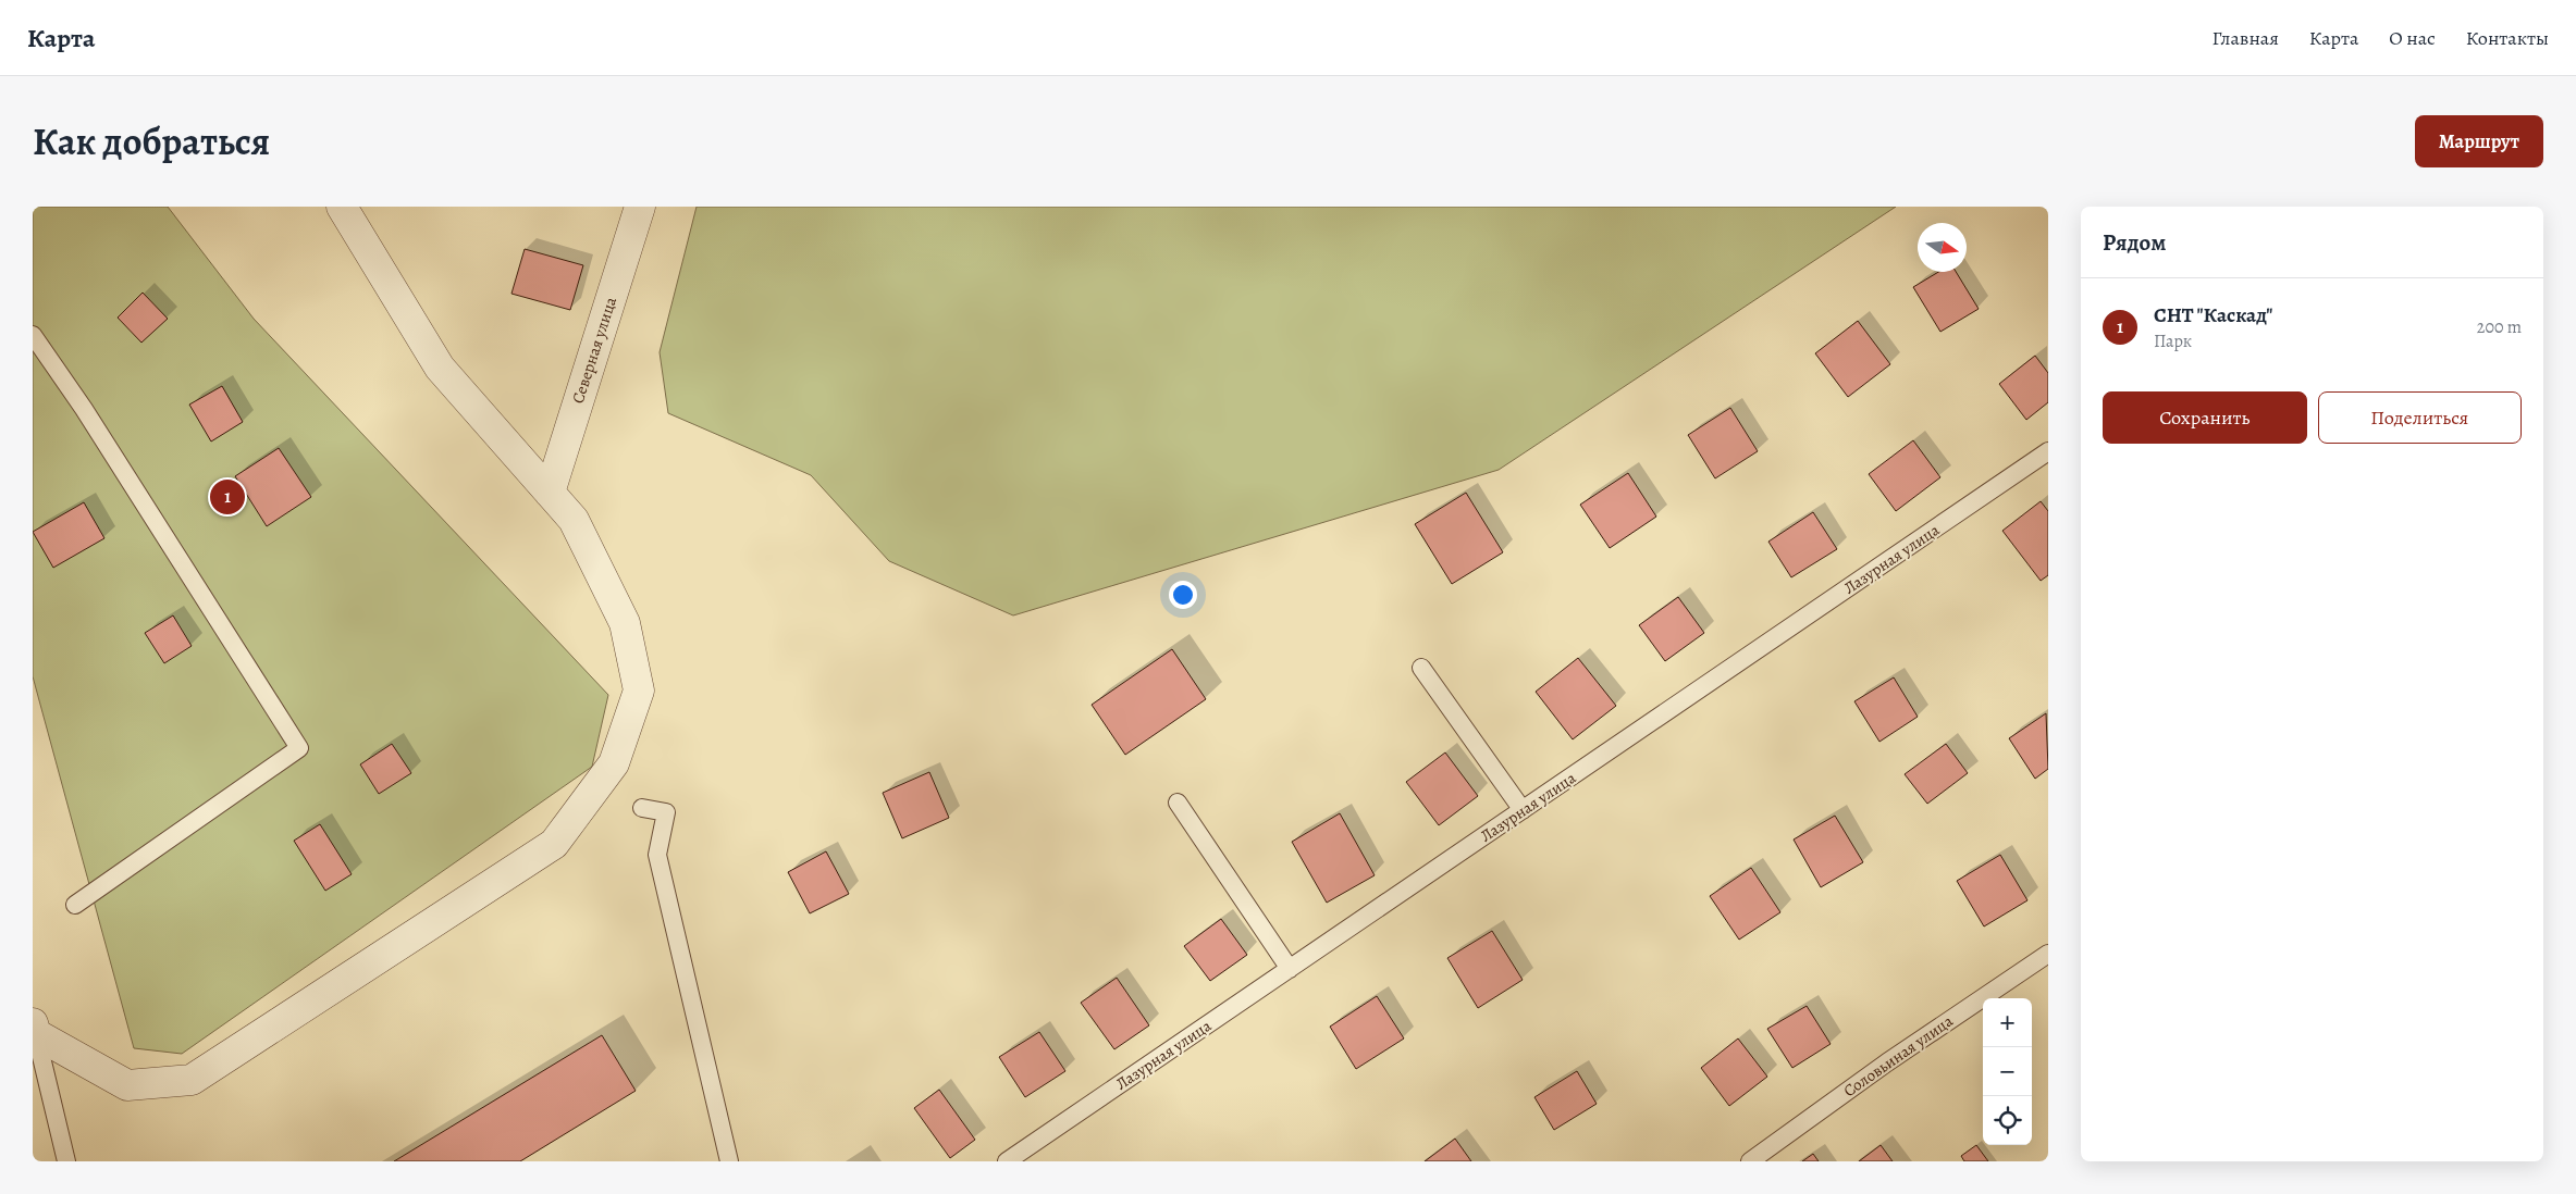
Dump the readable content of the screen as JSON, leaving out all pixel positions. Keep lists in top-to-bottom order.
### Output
{
  "streets": {
    "street": ["Северная улица"],
    "lane": ["Лазурная улица", "Соловьиная улица"]
  },
  "north": "right",
  "page": {
    "header": "Карта",
    "nav": [
      "Главная",
      "Карта",
      "О нас",
      "Контакты"
    ],
    "title": "Как добраться",
    "buttons": [
      "Маршрут",
      ["Сохранить", "Поделиться"]
    ],
    "heading": "Рядом",
    "list": [
      {
        "mark": "1",
        "name": "СНТ \"Каскад\"",
        "note": "Парк",
        "value": "200 m"
      }
    ],
    "pins": "1",
    "map_buttons": ["+", "−"]
  }
}
